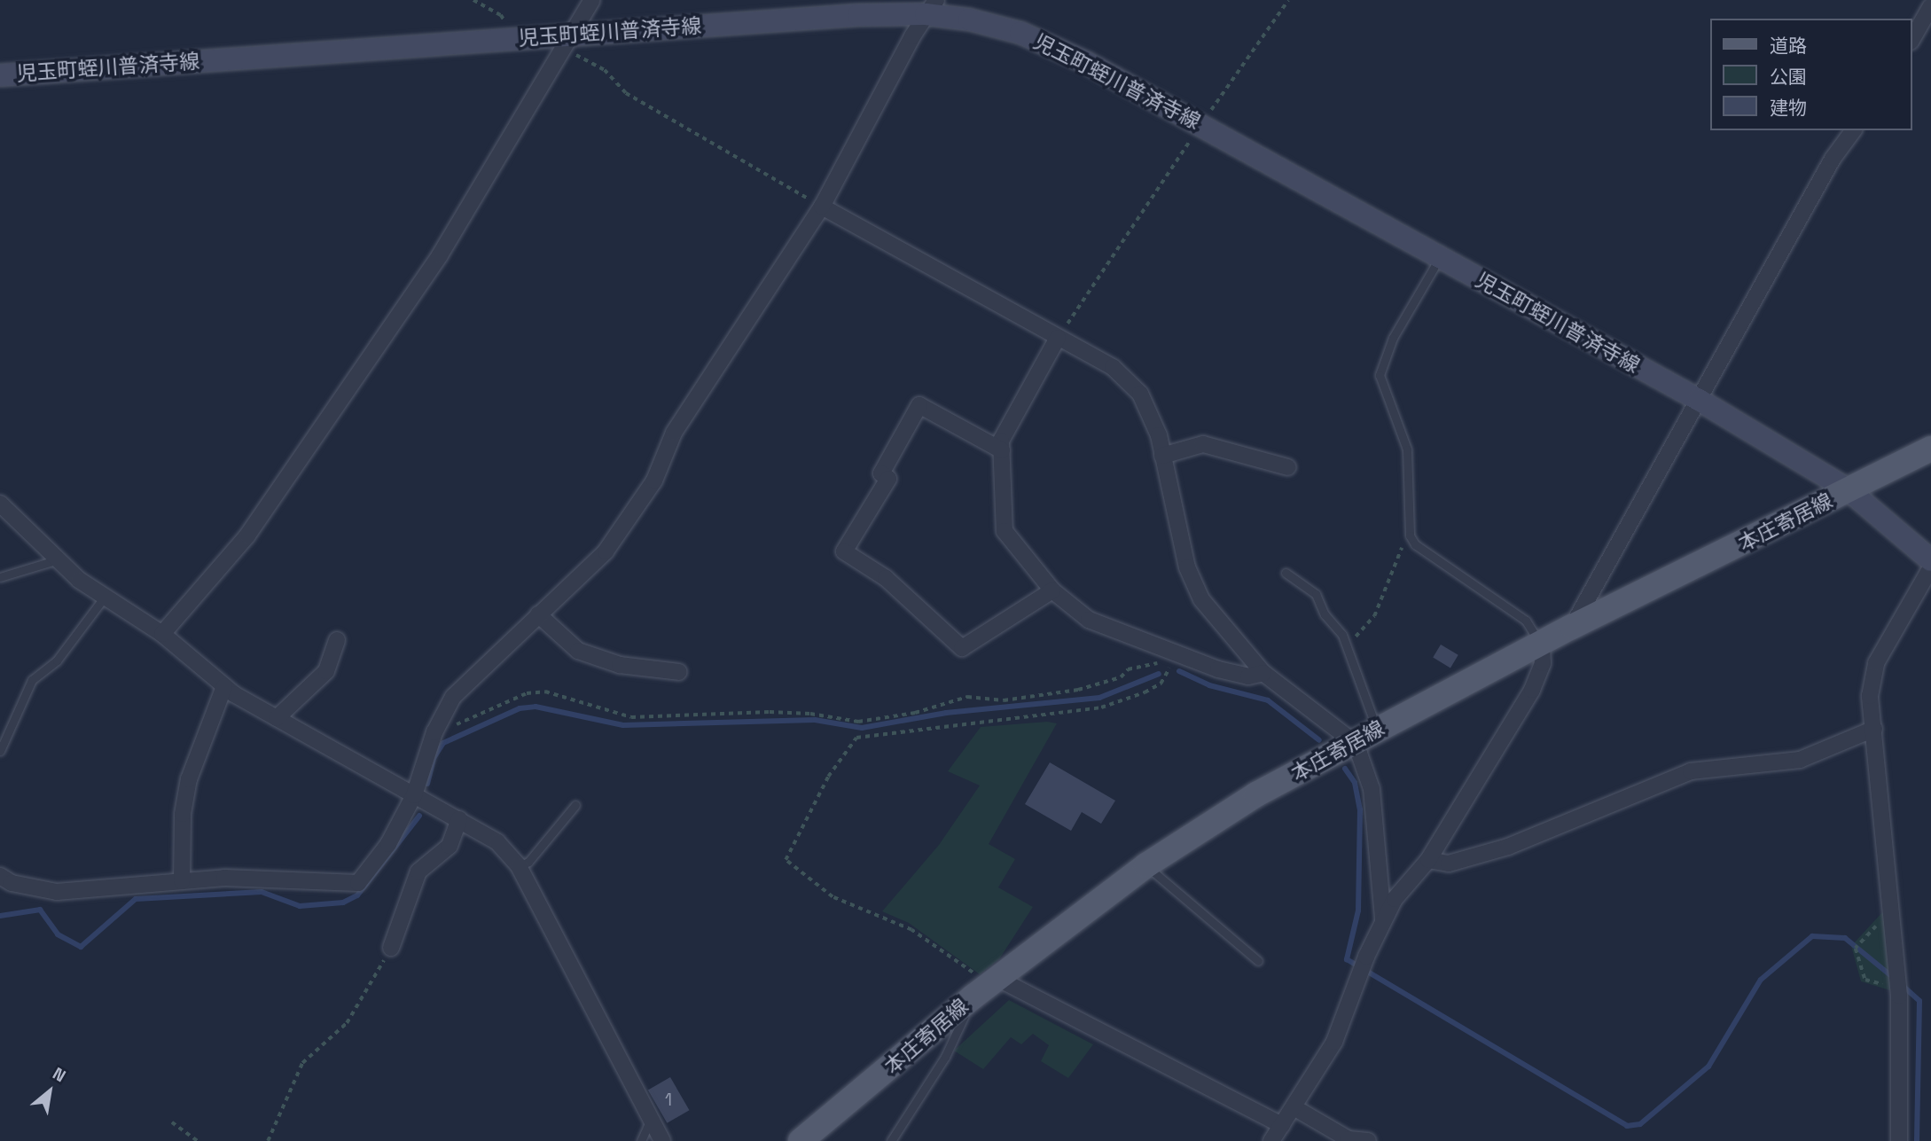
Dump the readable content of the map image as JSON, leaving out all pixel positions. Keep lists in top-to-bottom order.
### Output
{
  "streets": {
    "main road": ["児玉町蛭川普済寺線", "本庄寄居線"]
  },
  "crossings": [
    ["児玉町蛭川普済寺線", "本庄寄居線"]
  ],
  "house_numbers": ["1"],
  "legend": ["道路", "公園", "建物"],
  "north": "top right"
}
